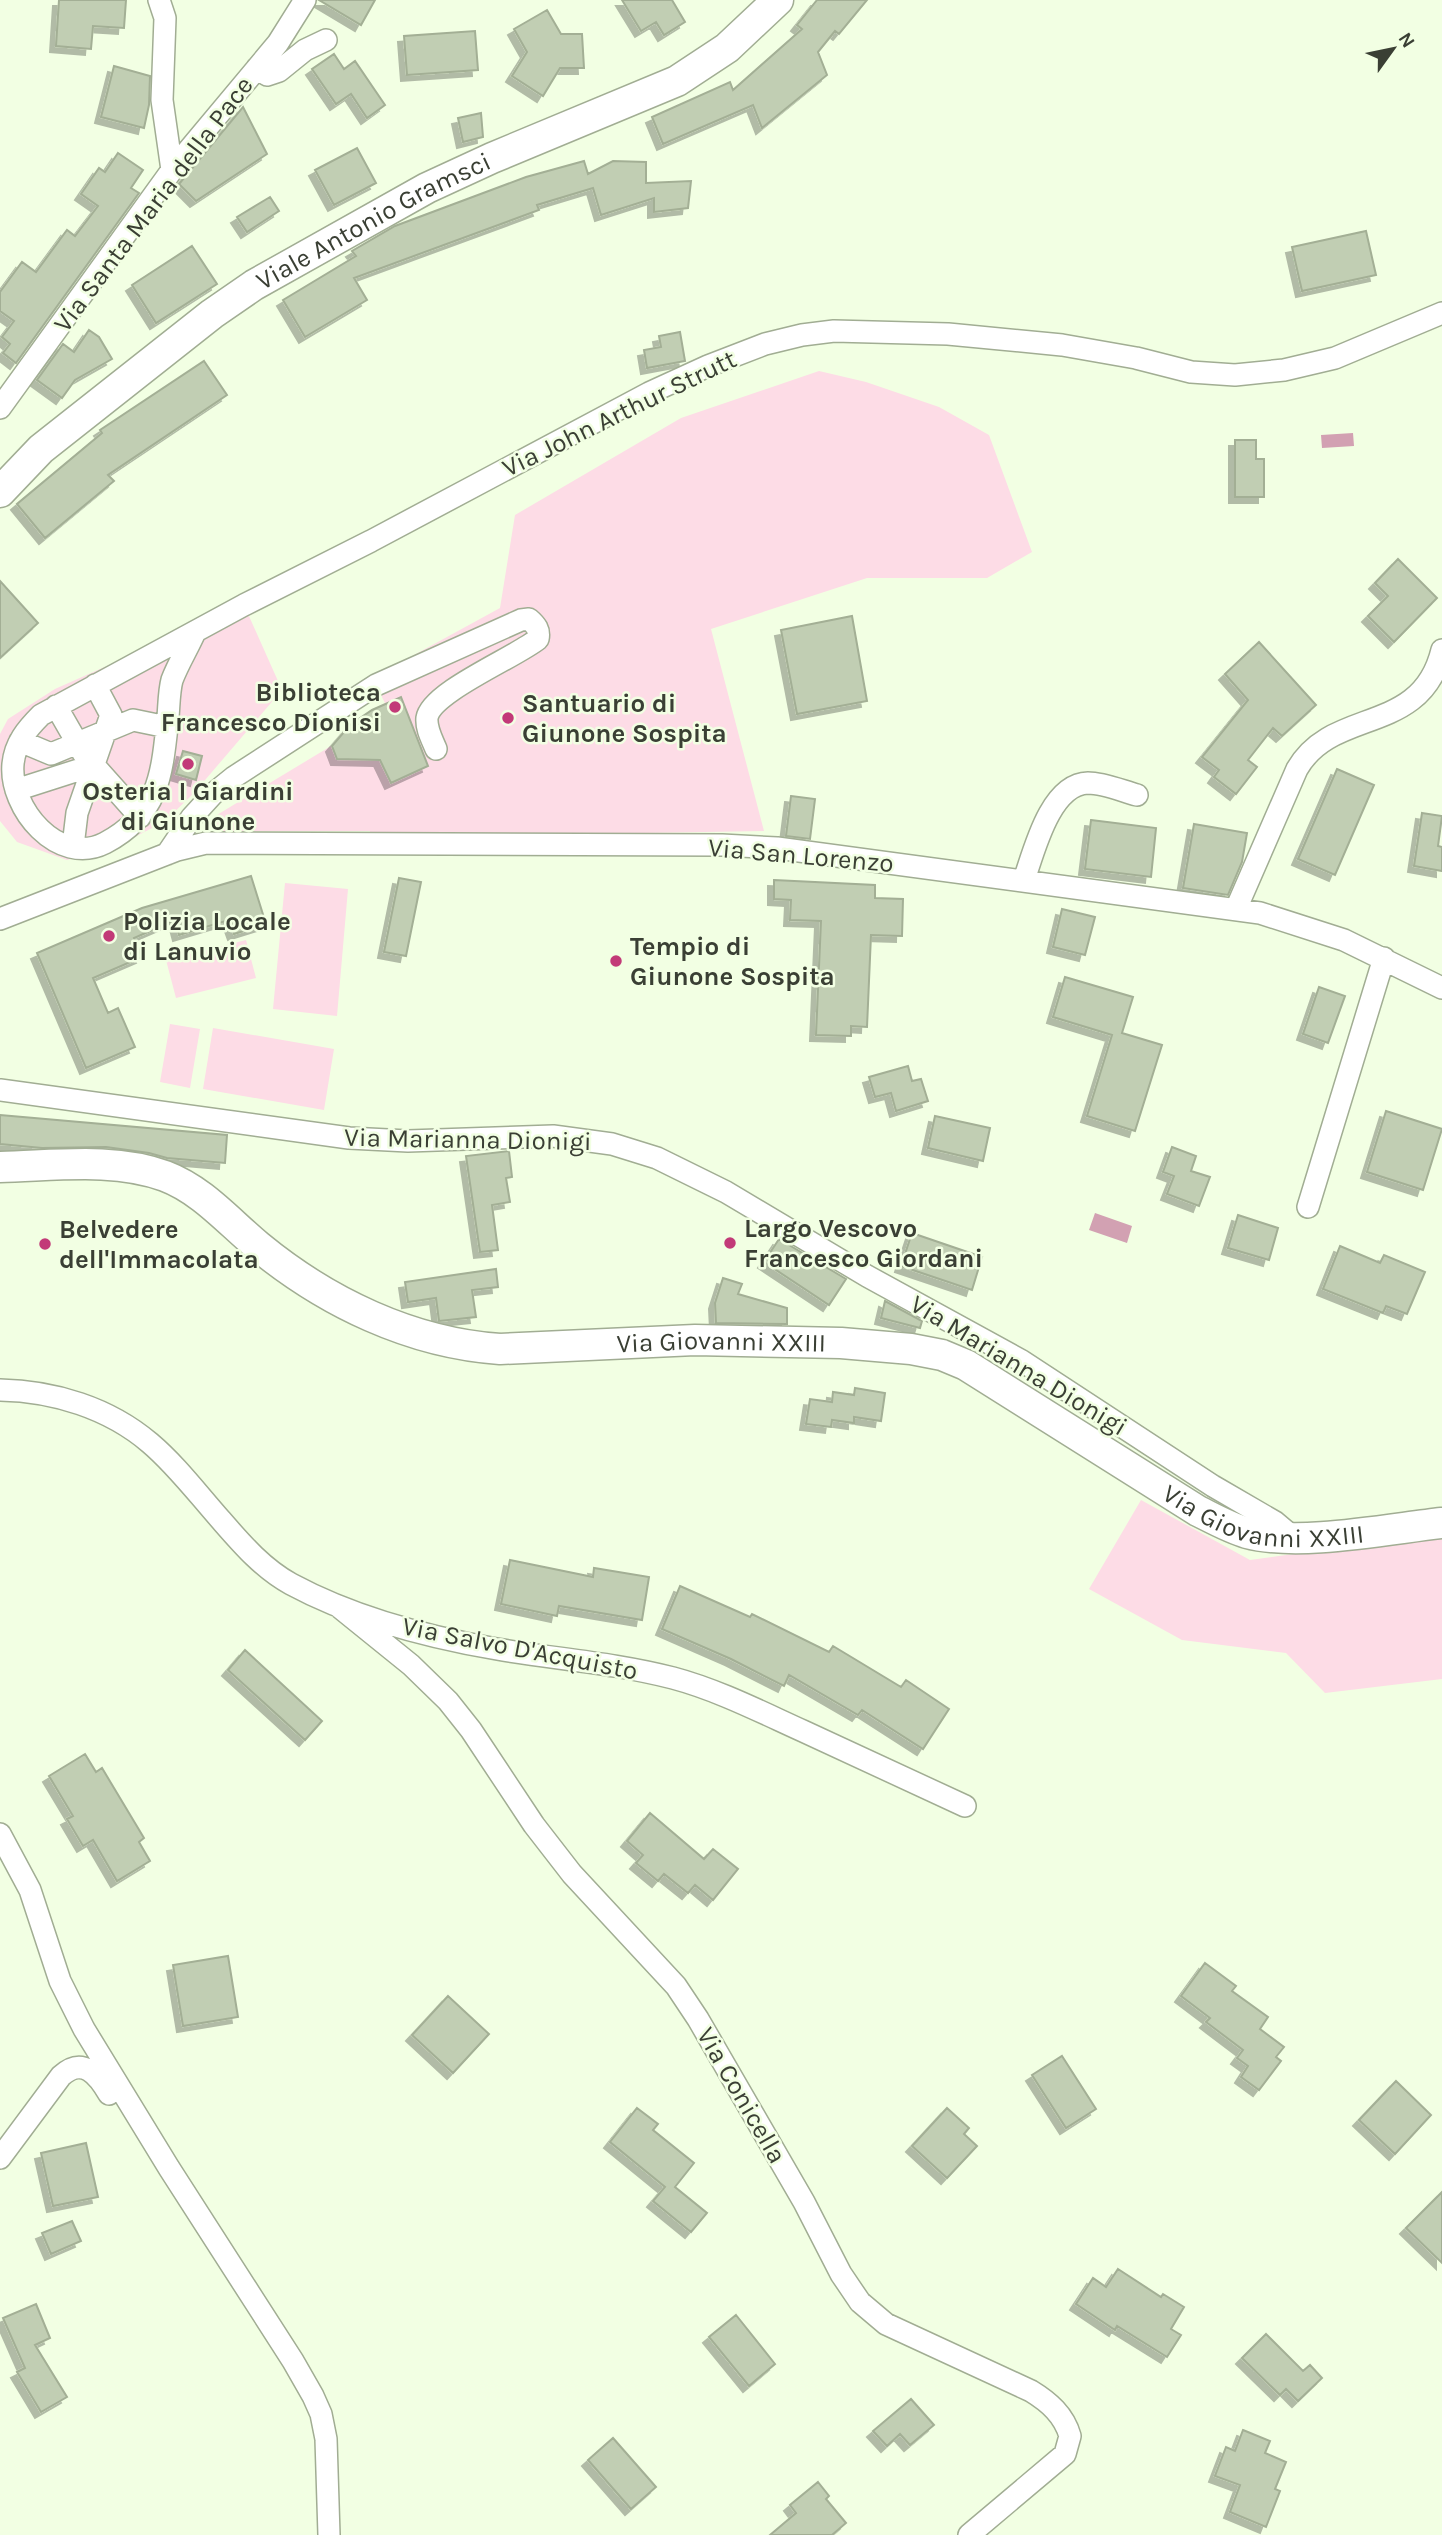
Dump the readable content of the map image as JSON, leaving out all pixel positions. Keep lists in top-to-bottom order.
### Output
{
  "streets": {
    "street": [
      "Via Santa Maria della Pace",
      "Viale Antonio Gramsci",
      "Via John Arthur Strutt",
      "Via San Lorenzo",
      "Via Marianna Dionigi",
      "Via Giovanni XXIII",
      "Via Salvo D'Acquisto",
      "Via Conicella"
    ]
  },
  "crossings": [
    ["Via Marianna Dionigi", "Via Giovanni XXIII"],
    ["Via Salvo D'Acquisto", "Via Conicella"]
  ],
  "places": [
    "Biblioteca Francesco Dionisi",
    "Santuario di Giunone Sospita",
    "Osteria I Giardini di Giunone",
    "Polizia Locale di Lanuvio",
    "Tempio di Giunone Sospita",
    "Largo Vescovo Francesco Giordani",
    "Belvedere dell'Immacolata"
  ],
  "north": "top right"
}
